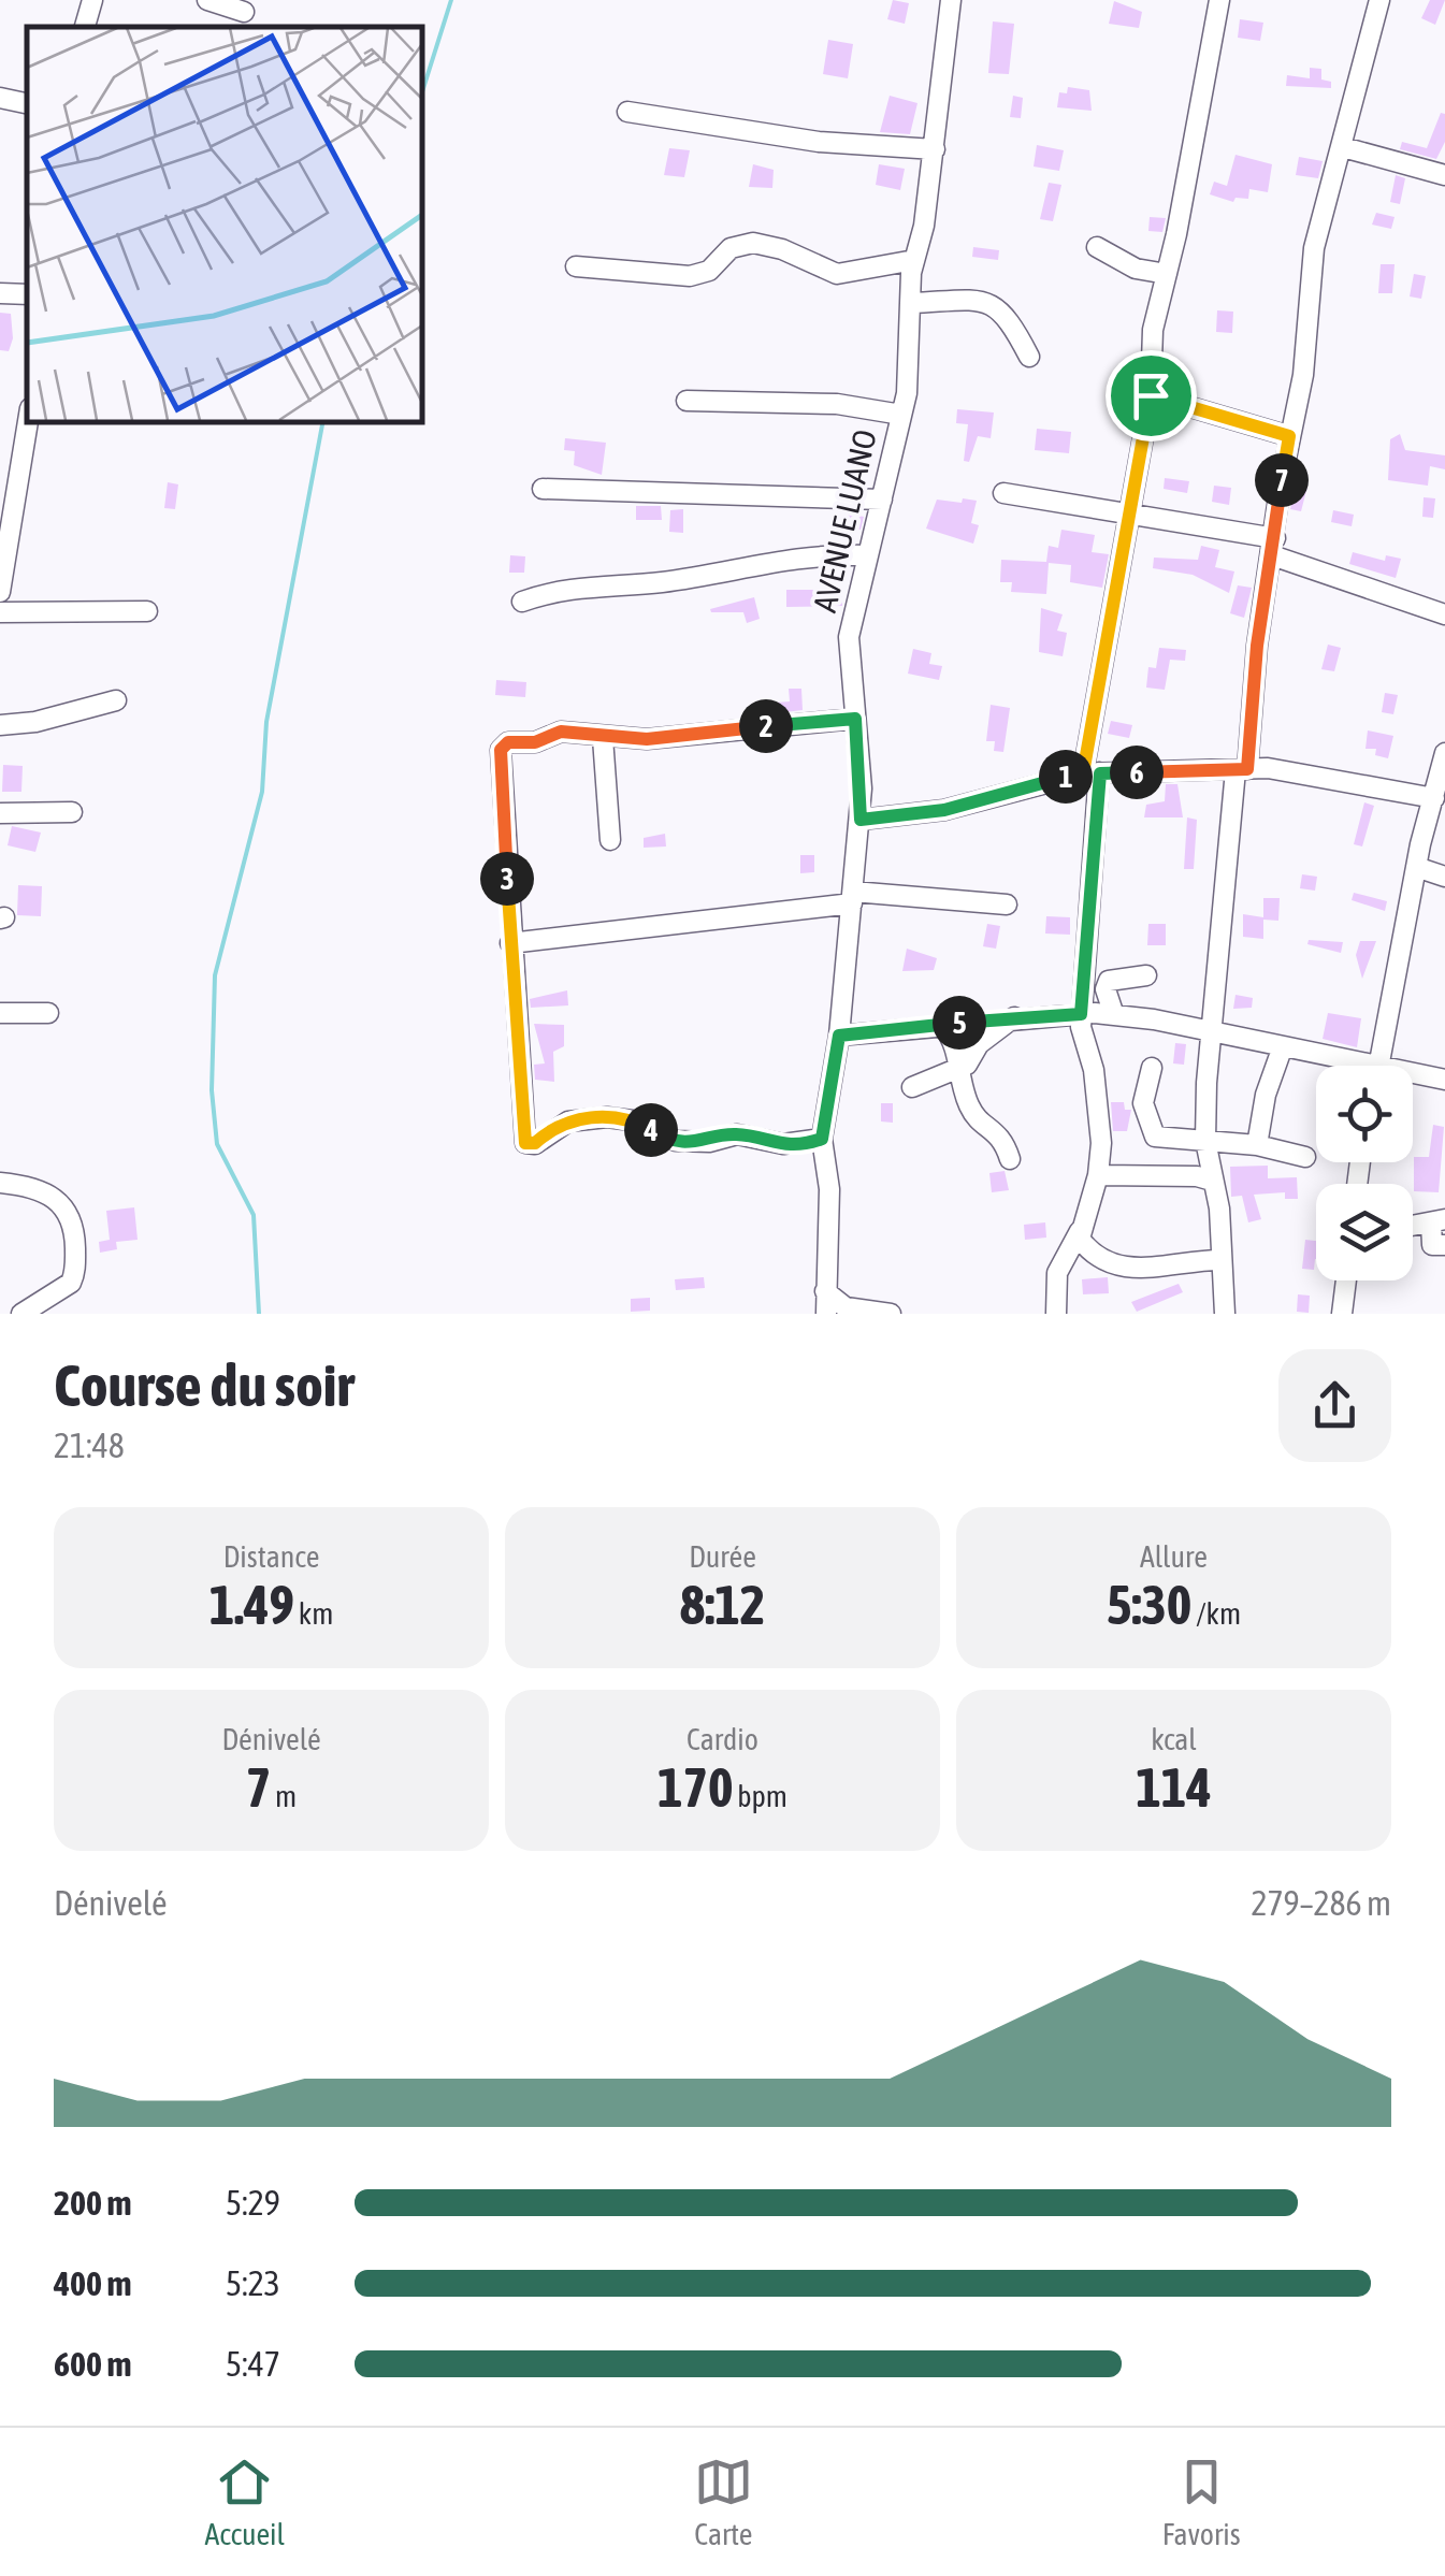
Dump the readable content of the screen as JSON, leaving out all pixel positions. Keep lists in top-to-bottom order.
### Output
{
  "streets": {
    "street": ["AVENUE LUANO"]
  },
  "page": {
    "pins": [
      "7",
      "2",
      "6",
      "1",
      "3",
      "5",
      "4"
    ],
    "heading": ["Course du soir", "21:48"],
    "stats": [
      ["Distance", "1.49 km"],
      ["Durée", "8:12"],
      ["Allure", "5:30 /km"],
      ["Dénivelé", "7 m"],
      ["Cardio", "170 bpm"],
      ["kcal", "114"]
    ],
    "chart": ["Dénivelé", "279–286 m"],
    "list": [
      {
        "name": "200 m",
        "note": "5:29"
      },
      {
        "name": "400 m",
        "note": "5:23"
      },
      {
        "name": "600 m",
        "note": "5:47"
      }
    ],
    "tabs": ["Accueil", "Carte", "Favoris"]
  }
}
